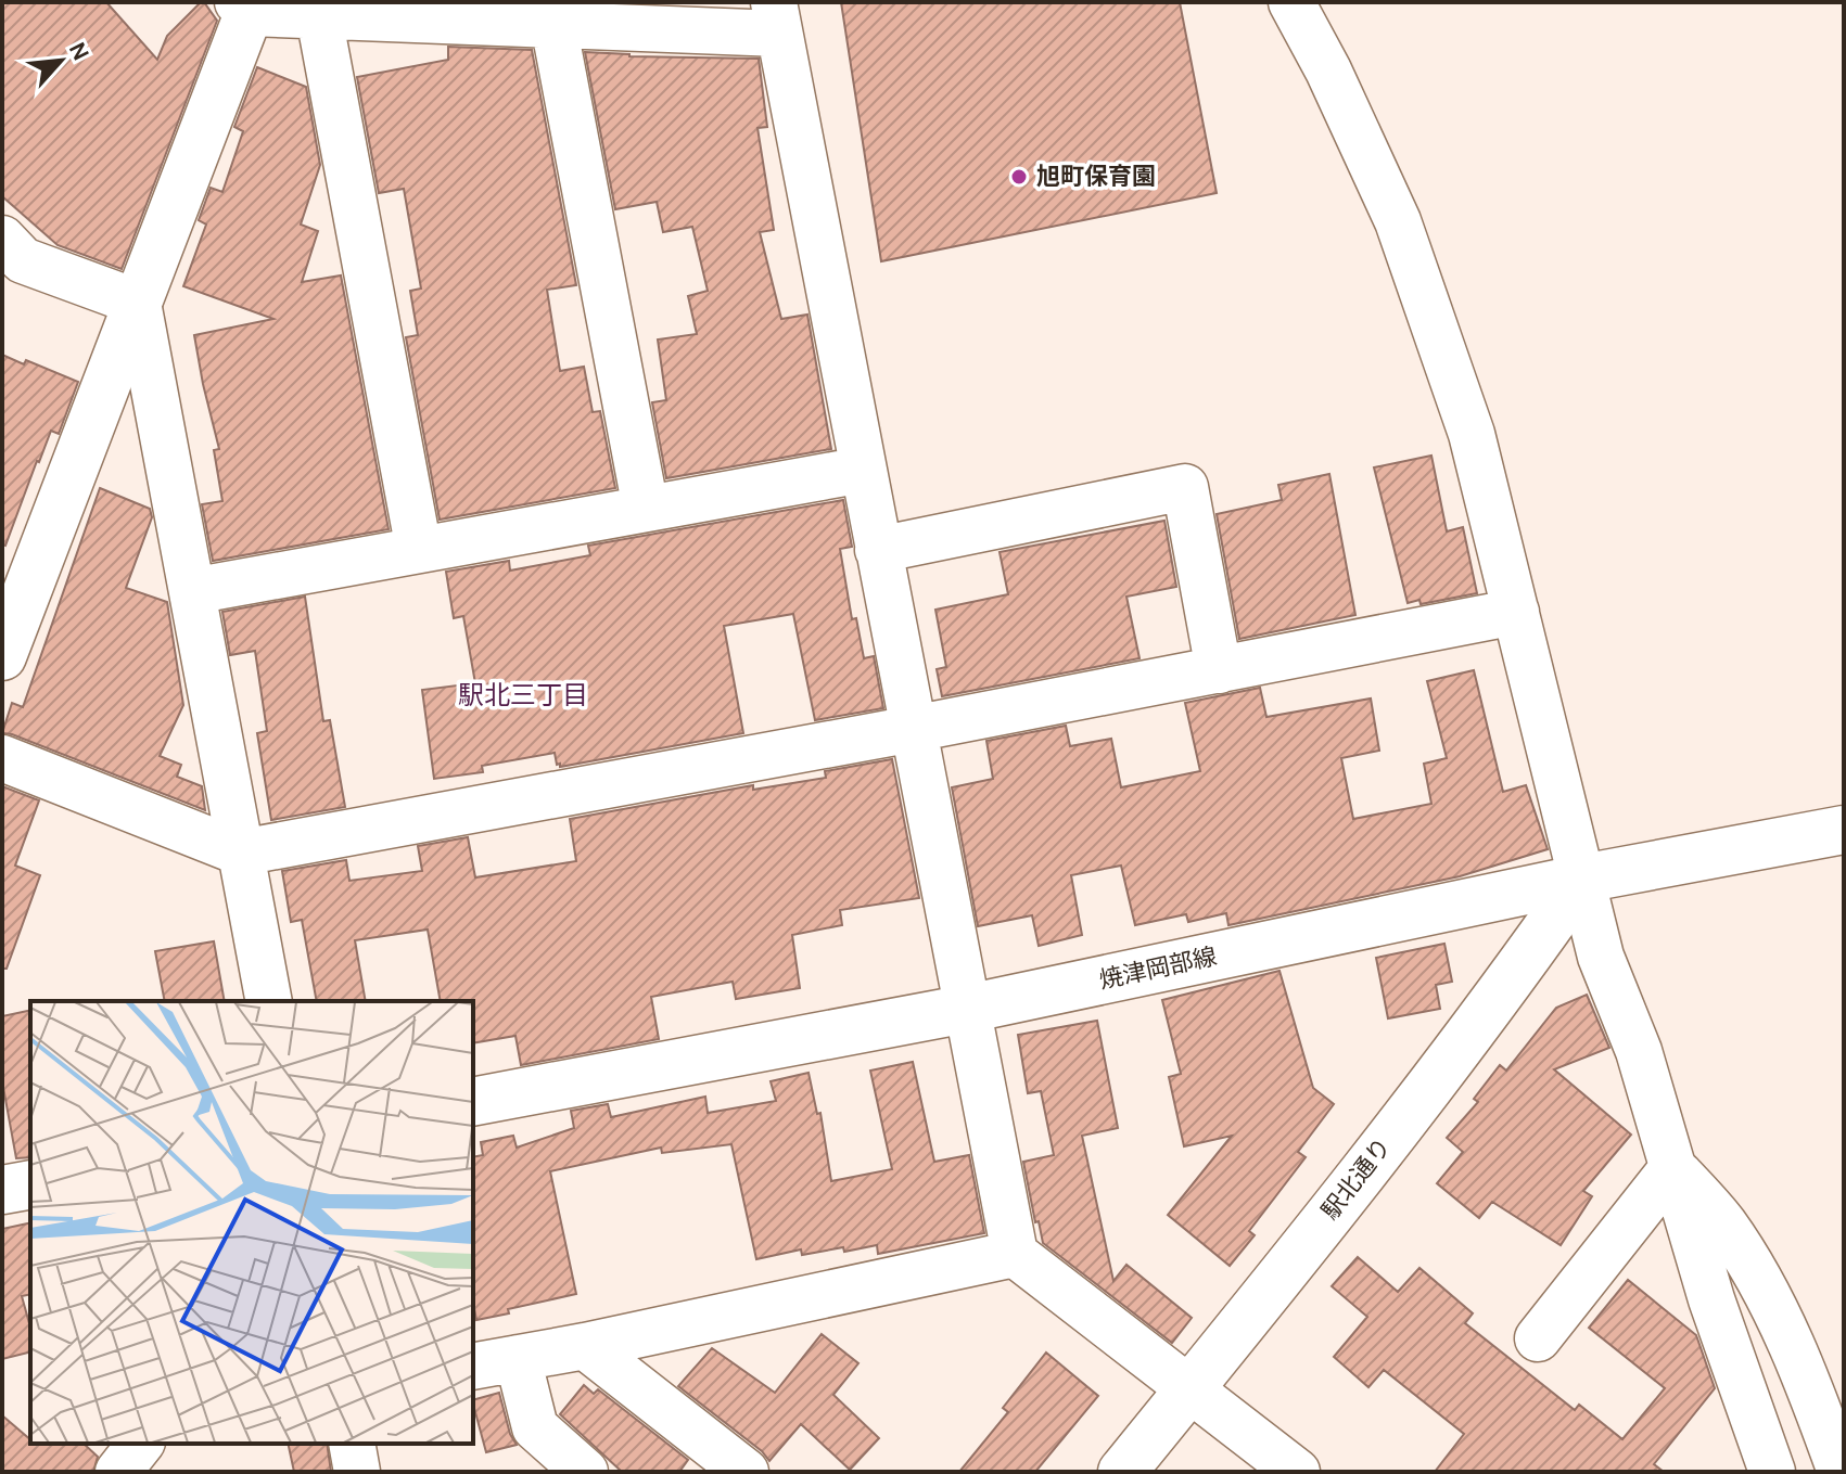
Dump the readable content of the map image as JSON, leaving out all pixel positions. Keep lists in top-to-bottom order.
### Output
{
  "streets": {
    "street": ["焼津岡部線", "駅北通り"]
  },
  "crossings": [
    ["焼津岡部線", "駅北通り"]
  ],
  "districts": ["駅北三丁目"],
  "places": ["旭町保育園"],
  "north": "top right"
}
